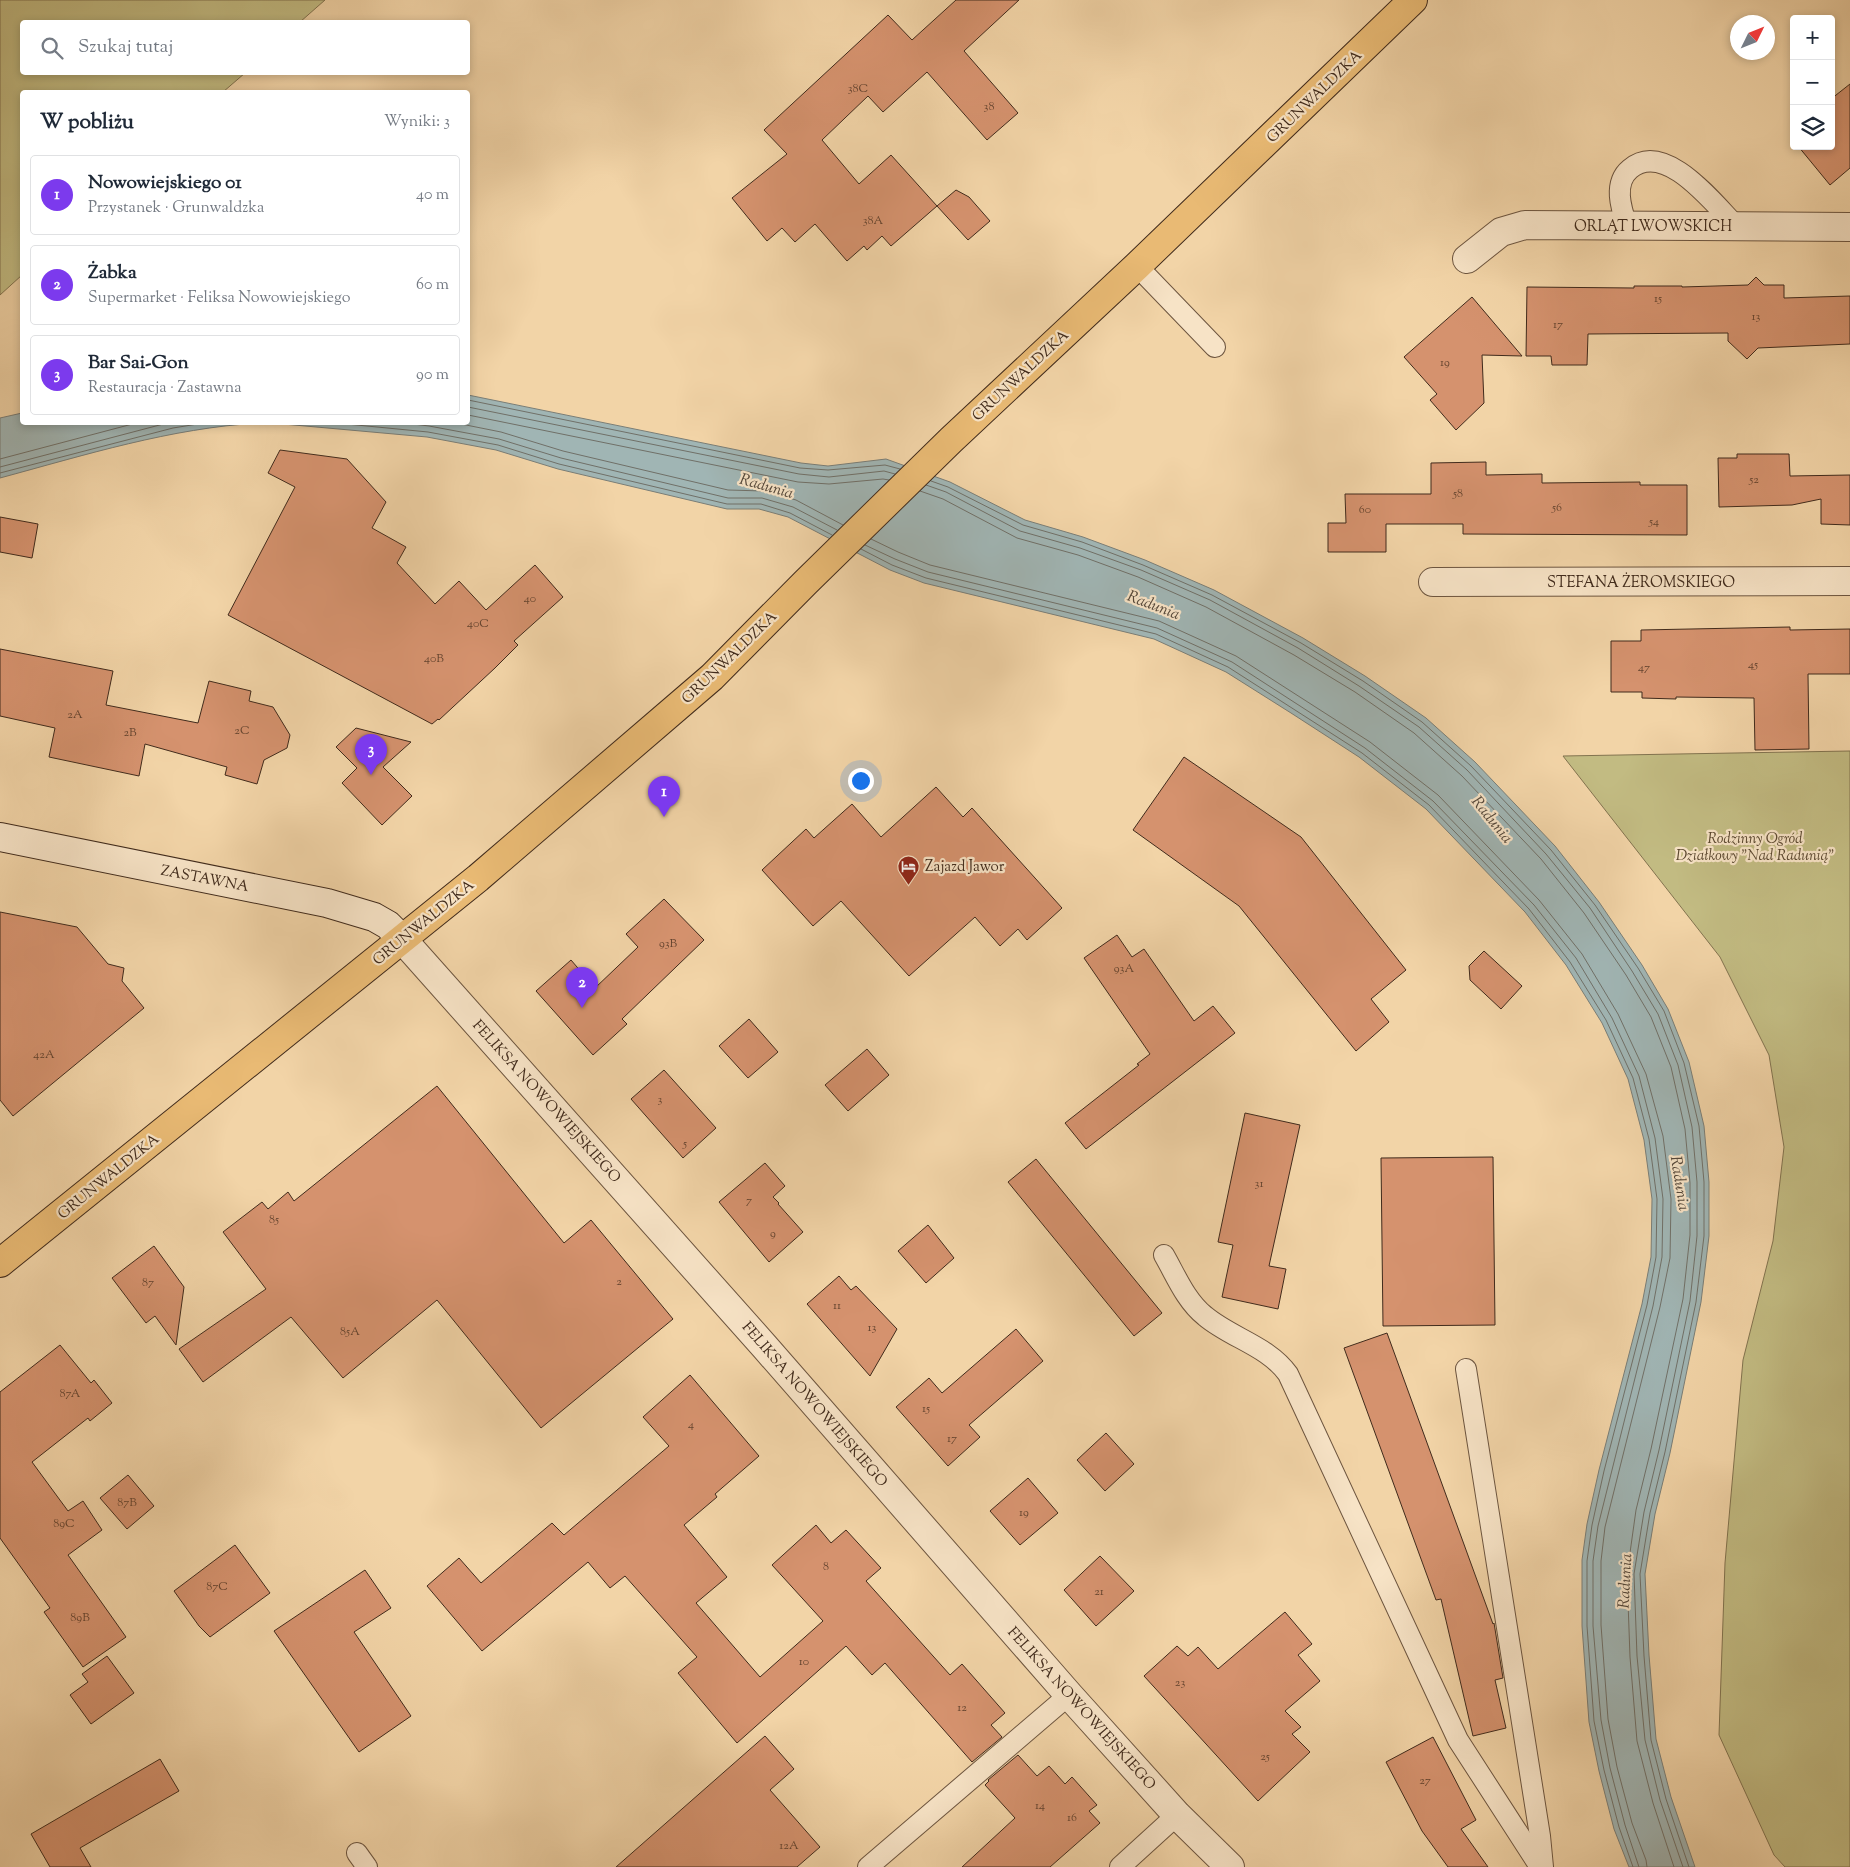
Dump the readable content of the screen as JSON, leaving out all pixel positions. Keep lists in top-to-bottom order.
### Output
{
  "streets": {
    "main road": ["GRUNWALDZKA"],
    "street": [
      "ORLĄT LWOWSKICH",
      "STEFANA ŻEROMSKIEGO",
      "ZASTAWNA",
      "FELIKSA NOWOWIEJSKIEGO"
    ]
  },
  "crossings": [
    ["GRUNWALDZKA", "ZASTAWNA"],
    ["GRUNWALDZKA", "FELIKSA NOWOWIEJSKIEGO"],
    ["ZASTAWNA", "FELIKSA NOWOWIEJSKIEGO"]
  ],
  "water": ["Radunia"],
  "parks": ["Rodzinny Ogród Działkowy \"Nad Radunią\""],
  "places": {
    "hotel": ["Zajazd Jawor"]
  },
  "house_numbers": [
    "38C",
    "38",
    "38A",
    "15",
    "13",
    "17",
    "19",
    "52",
    "58",
    "56",
    "60",
    "54",
    "40",
    "40C",
    "40B",
    "45",
    "47",
    "2A",
    "2C",
    "2B",
    "93B",
    "93A",
    "42A",
    "3",
    "5",
    "31",
    "7",
    "85",
    "9",
    "2",
    "87",
    "11",
    "13",
    "85A",
    "87A",
    "15",
    "4",
    "17",
    "87B",
    "19",
    "89C",
    "8",
    "87C",
    "21",
    "89B",
    "10",
    "23",
    "12",
    "25",
    "27",
    "14",
    "16",
    "12A"
  ],
  "north": "top right",
  "page": {
    "map_buttons": ["+", "−"],
    "search": "Szukaj tutaj",
    "heading": ["W pobliżu", "Wyniki: 3"],
    "list": [
      {
        "mark": "1",
        "name": "Nowowiejskiego 01",
        "note": "Przystanek · Grunwaldzka",
        "value": "40 m"
      },
      {
        "mark": "2",
        "name": "Żabka",
        "note": "Supermarket · Feliksa Nowowiejskiego",
        "value": "60 m"
      },
      {
        "mark": "3",
        "name": "Bar Sai-Gon",
        "note": "Restauracja · Zastawna",
        "value": "90 m"
      }
    ],
    "pins": ["3", "1", "2"]
  }
}
